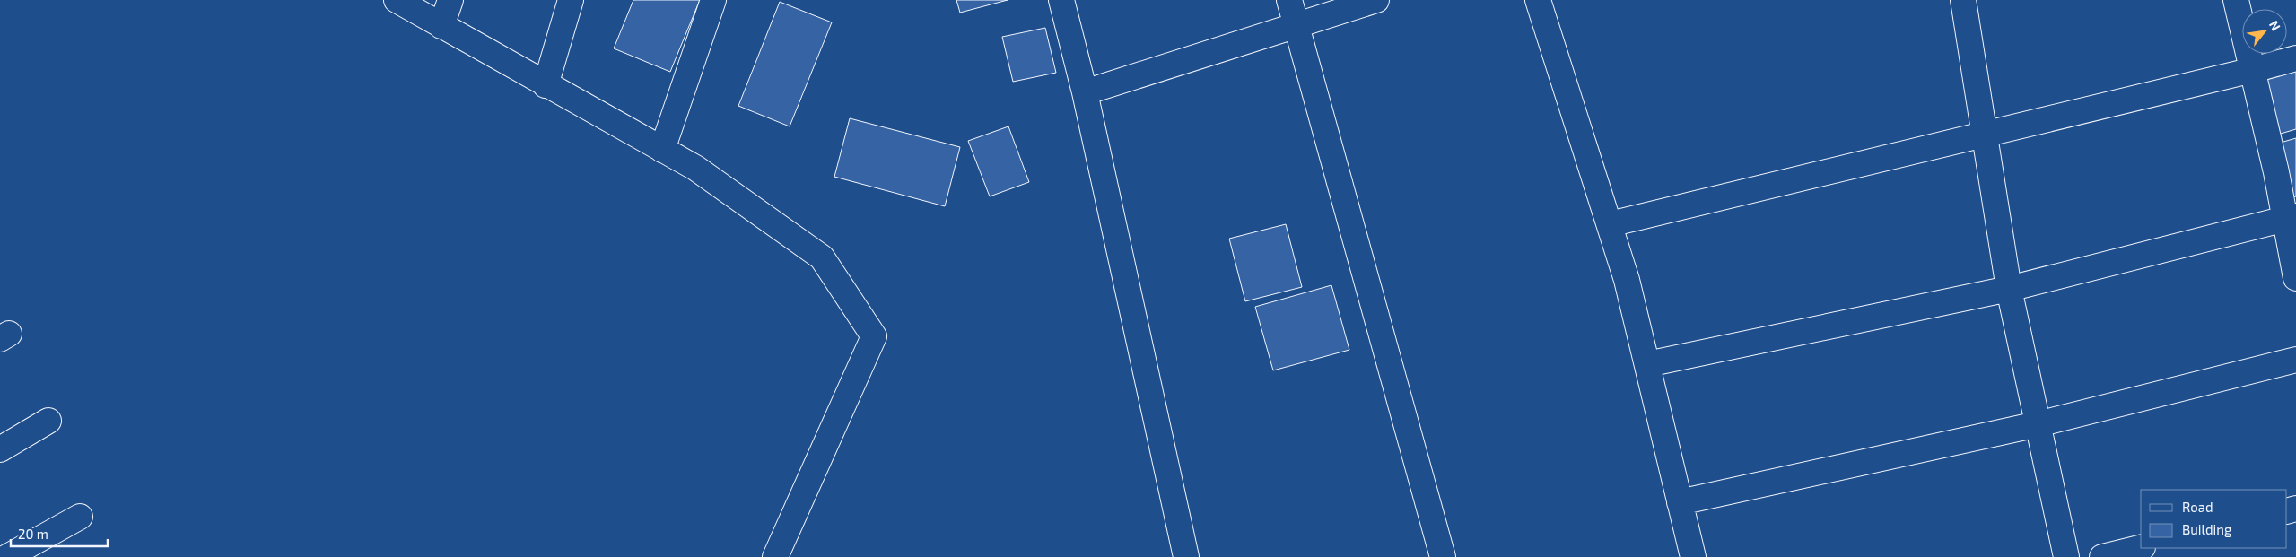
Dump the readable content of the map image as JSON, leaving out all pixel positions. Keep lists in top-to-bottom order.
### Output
{
  "legend": ["Road", "Building"],
  "scale_bar": "20 m",
  "north": "top right"
}
